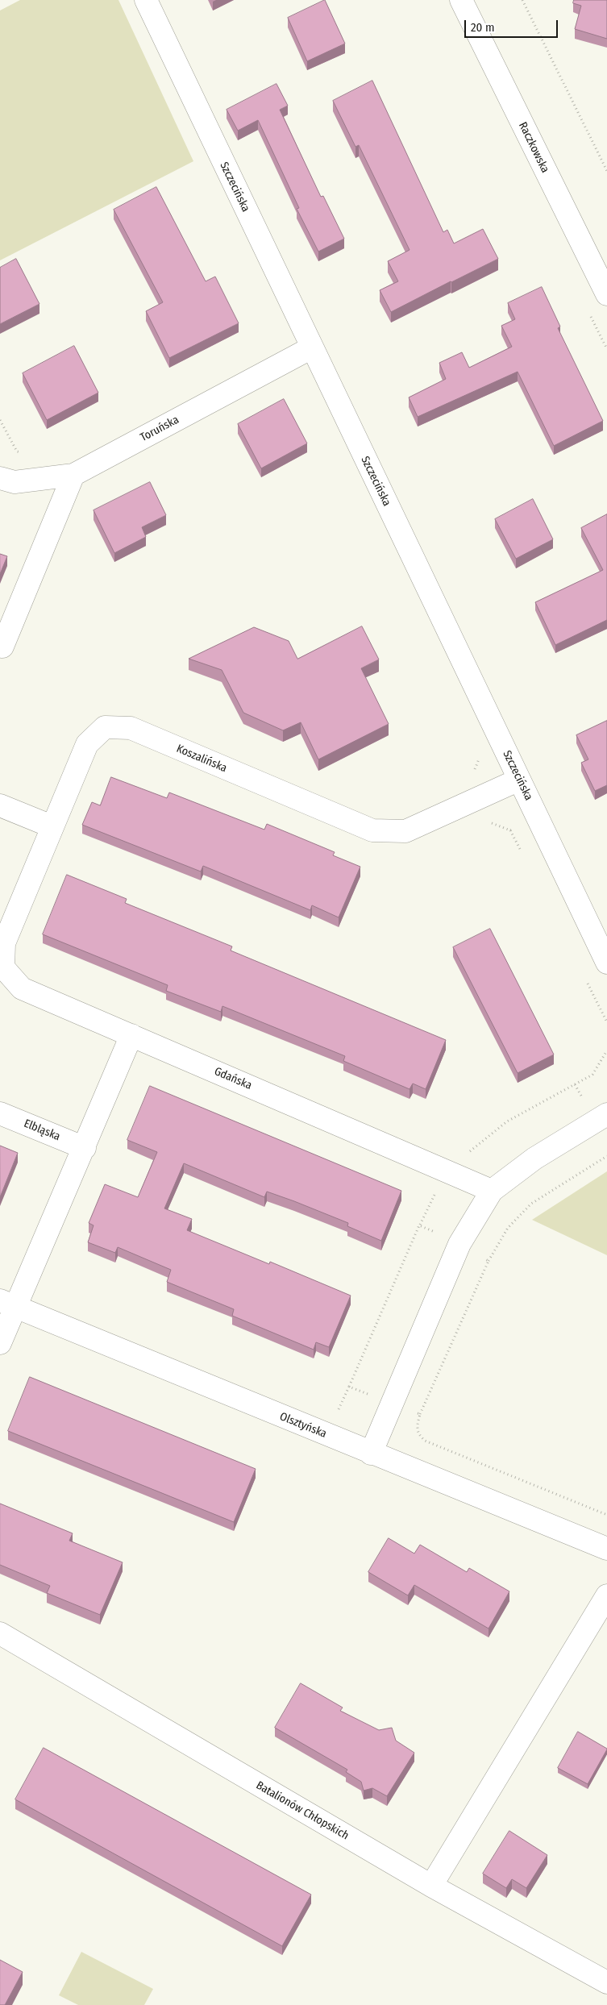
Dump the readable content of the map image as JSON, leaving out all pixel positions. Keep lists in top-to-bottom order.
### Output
{
  "streets": {
    "street": [
      "Raczkowska",
      "Szczecińska",
      "Toruńska",
      "Koszalińska",
      "Gdańska",
      "Elbląska",
      "Olsztyńska",
      "Batalionów Chłopskich"
    ]
  },
  "crossings": [
    ["Szczecińska", "Toruńska"],
    ["Szczecińska", "Koszalińska"],
    ["Koszalińska", "Gdańska"]
  ],
  "scale_bar": "20 m"
}
